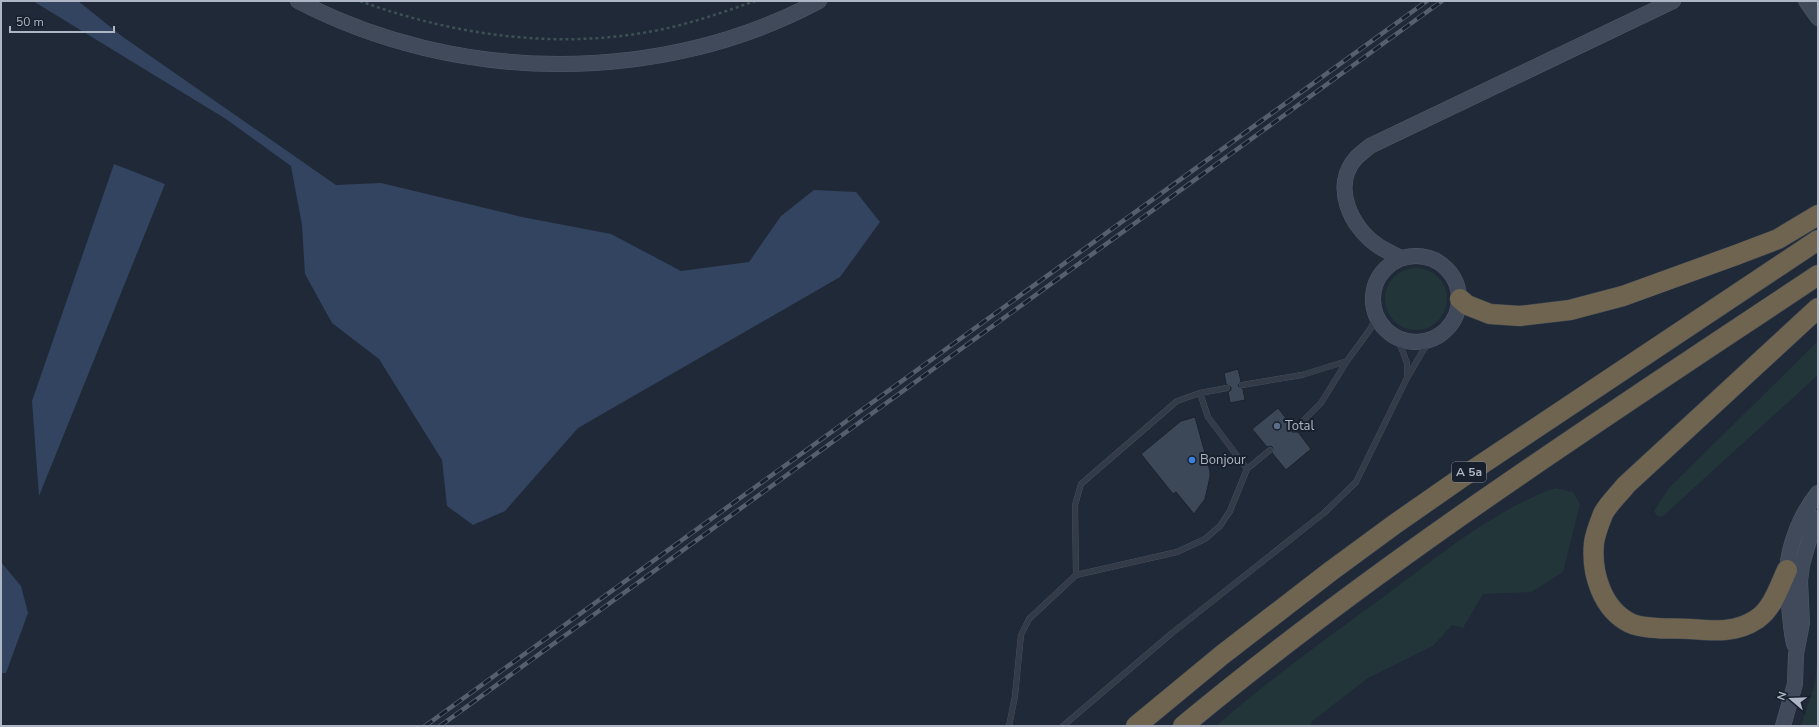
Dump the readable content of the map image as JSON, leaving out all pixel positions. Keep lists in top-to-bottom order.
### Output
{
  "streets": {
    "highway": ["A 5a"]
  },
  "places": ["Total", "Bonjour"],
  "scale_bar": "50 m",
  "north": "left"
}
